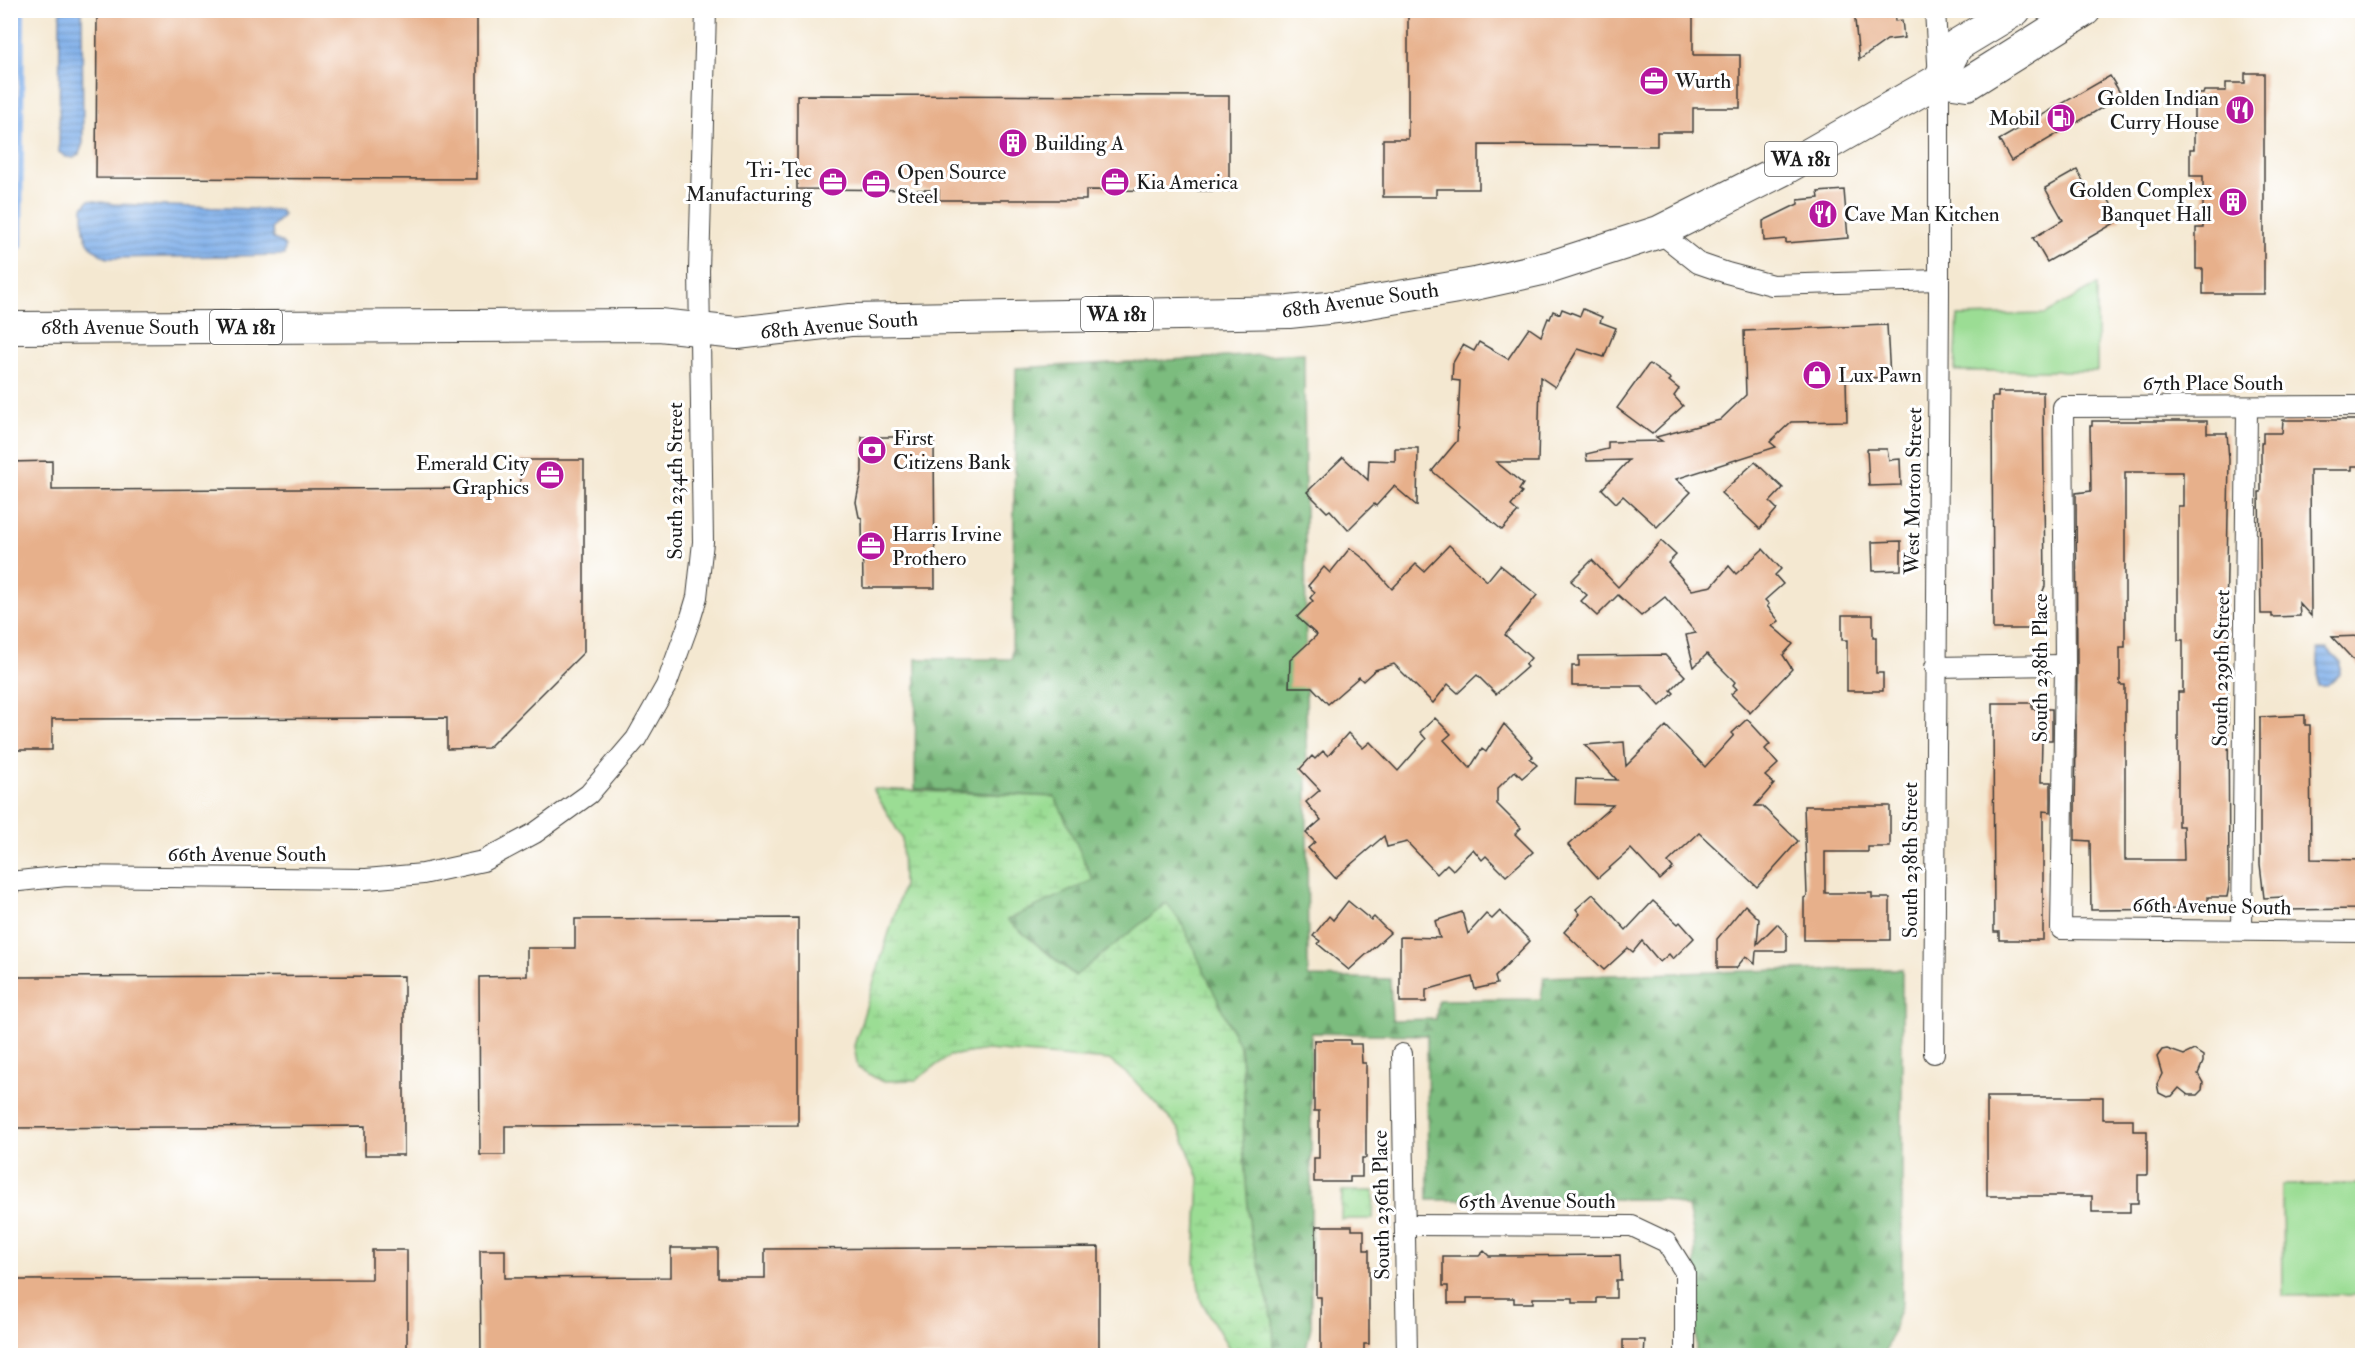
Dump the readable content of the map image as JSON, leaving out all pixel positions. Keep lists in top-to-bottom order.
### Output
{
  "streets": {
    "main road": ["WA 181", "68th Avenue South"],
    "street": [
      "67th Place South",
      "South 234th Street",
      "West Morton Street",
      "South 238th Place",
      "South 239th Street",
      "66th Avenue South",
      "South 238th Street",
      "65th Avenue South",
      "South 236th Place"
    ]
  },
  "crossings": [
    ["WA 181", "68th Avenue South"],
    ["68th Avenue South", "South 234th Street"],
    ["67th Place South", "South 238th Place"],
    ["67th Place South", "South 239th Street"],
    ["South 234th Street", "66th Avenue South"],
    ["West Morton Street", "South 238th Street"],
    ["South 238th Place", "66th Avenue South"],
    ["South 239th Street", "66th Avenue South"],
    ["65th Avenue South", "South 236th Place"]
  ],
  "places": {
    "office": [
      "Wurth",
      "Tri-Tec Manufacturing",
      "Kia America",
      "Open Source Steel",
      "Emerald City Graphics",
      "Harris Irvine Prothero"
    ],
    "restaurant": ["Golden Indian Curry House", "Cave Man Kitchen"],
    "fuel station": ["Mobil"],
    "building": ["Building A", "Golden Complex Banquet Hall"],
    "shop": ["Lux Pawn"],
    "bank": ["First Citizens Bank"]
  }
}
